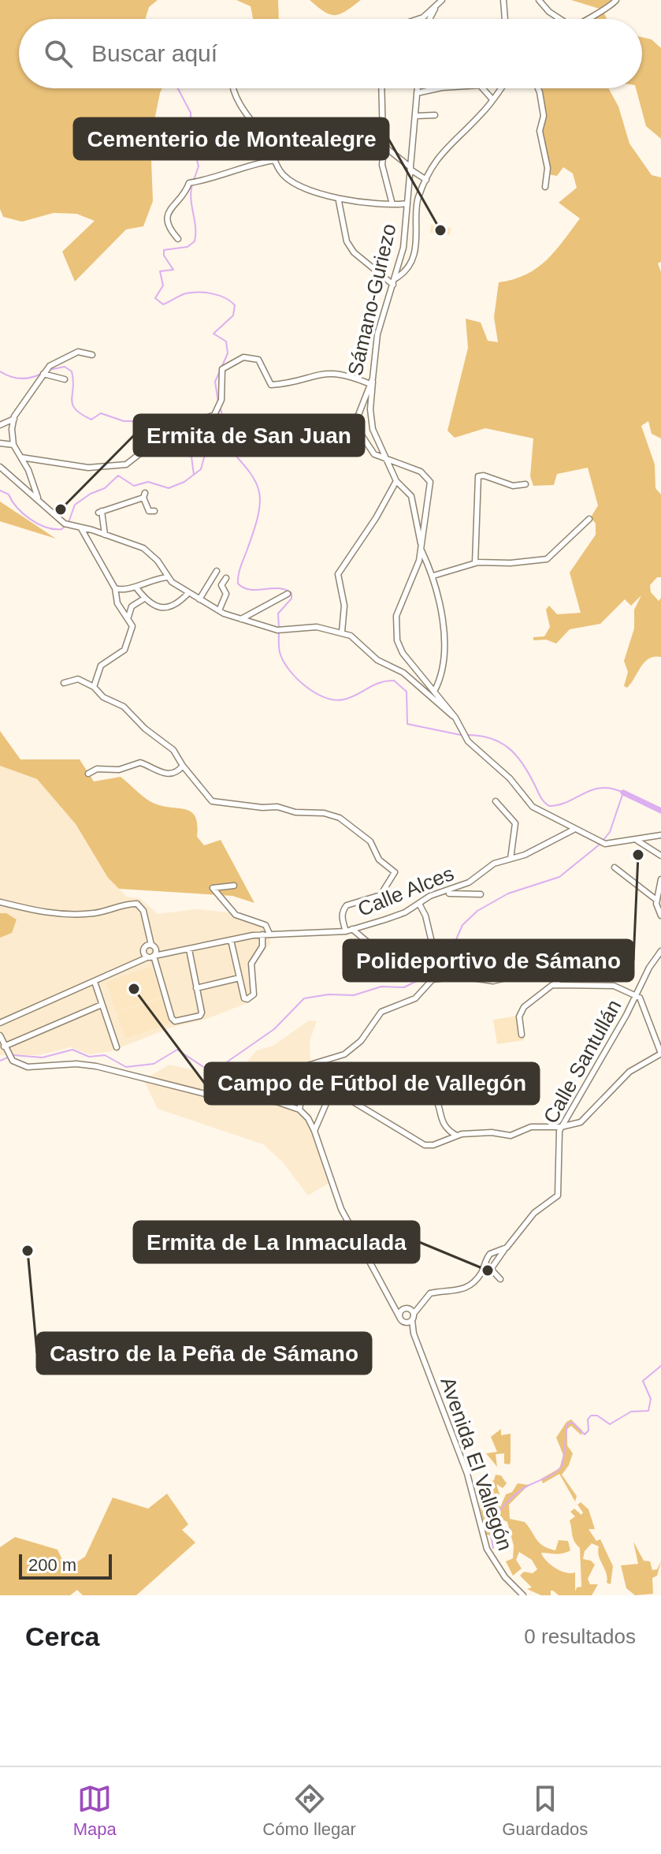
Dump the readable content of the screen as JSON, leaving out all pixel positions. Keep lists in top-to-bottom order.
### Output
{
  "streets": {
    "street": [
      "Sámano-Guriezo",
      "Calle Alces",
      "Calle Santullán",
      "Avenida El Vallegón"
    ]
  },
  "crossings": [
    ["Sámano-Guriezo", "Calle Alces"]
  ],
  "places": [
    "Cementerio de Montealegre",
    "Ermita de San Juan",
    "Polideportivo de Sámano",
    "Campo de Fútbol de Vallegón",
    "Castro de la Peña de Sámano",
    "Ermita de La Inmaculada"
  ],
  "scale_bar": "200 m",
  "page": {
    "search": "Buscar aquí",
    "scale": "200 m",
    "heading": ["Cerca", "0 resultados"],
    "nav": ["Mapa", "Cómo llegar", "Guardados"]
  }
}
